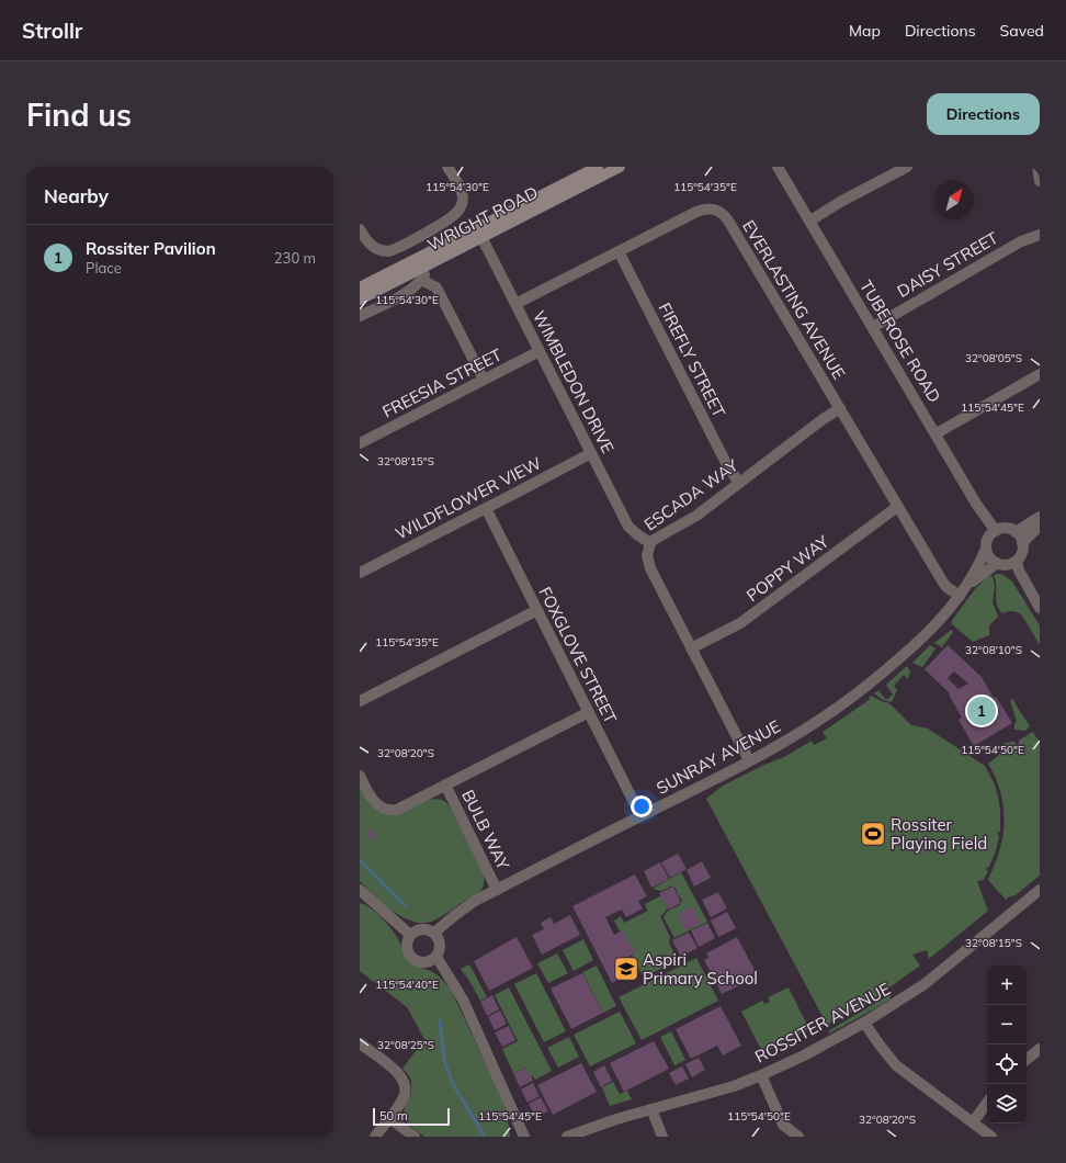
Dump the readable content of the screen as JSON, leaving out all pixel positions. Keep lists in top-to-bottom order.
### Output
{
  "streets": {
    "main road": ["WRIGHT ROAD"],
    "street": [
      "DAISY STREET",
      "EVERLASTING AVENUE",
      "TUBEROSE ROAD",
      "FIREFLY STREET",
      "WIMBLEDON DRIVE",
      "FREESIA STREET",
      "ESCADA WAY",
      "WILDFLOWER VIEW",
      "POPPY WAY",
      "FOXGLOVE STREET",
      "SUNRAY AVENUE",
      "BULB WAY",
      "ROSSITER AVENUE"
    ]
  },
  "crossings": [
    ["WRIGHT ROAD", "WIMBLEDON DRIVE"],
    ["DAISY STREET", "TUBEROSE ROAD"],
    ["EVERLASTING AVENUE", "FIREFLY STREET"],
    ["EVERLASTING AVENUE", "WIMBLEDON DRIVE"],
    ["EVERLASTING AVENUE", "ESCADA WAY"],
    ["EVERLASTING AVENUE", "POPPY WAY"],
    ["EVERLASTING AVENUE", "SUNRAY AVENUE"],
    ["TUBEROSE ROAD", "SUNRAY AVENUE"],
    ["FIREFLY STREET", "ESCADA WAY"],
    ["WIMBLEDON DRIVE", "FREESIA STREET"],
    ["WIMBLEDON DRIVE", "ESCADA WAY"],
    ["WIMBLEDON DRIVE", "WILDFLOWER VIEW"],
    ["ESCADA WAY", "POPPY WAY"],
    ["ESCADA WAY", "SUNRAY AVENUE"],
    ["WILDFLOWER VIEW", "FOXGLOVE STREET"],
    ["FOXGLOVE STREET", "SUNRAY AVENUE"],
    ["SUNRAY AVENUE", "BULB WAY"]
  ],
  "places": {
    "sports": ["Rossiter Playing Field"],
    "school or university": ["Aspiri Primary School"]
  },
  "scale_bar": "50 m",
  "north": "top right",
  "page": {
    "header": "Strollr",
    "nav": ["Map", "Directions", "Saved"],
    "buttons": "Directions",
    "title": "Find us",
    "heading": "Nearby",
    "list": [
      {
        "mark": "1",
        "name": "Rossiter Pavilion",
        "note": "Place",
        "value": "230 m"
      }
    ],
    "pins": "1",
    "map_buttons": ["+", "−"],
    "scale": "50 m"
  },
  "coordinates": [
    "115°54'35\"E",
    "115°54'30\"E",
    "32°08'05\"S",
    "115°54'45\"E",
    "32°08'15\"S",
    "32°08'10\"S",
    "115°54'50\"E",
    "32°08'20\"S",
    "115°54'40\"E",
    "32°08'25\"S"
  ]
}
